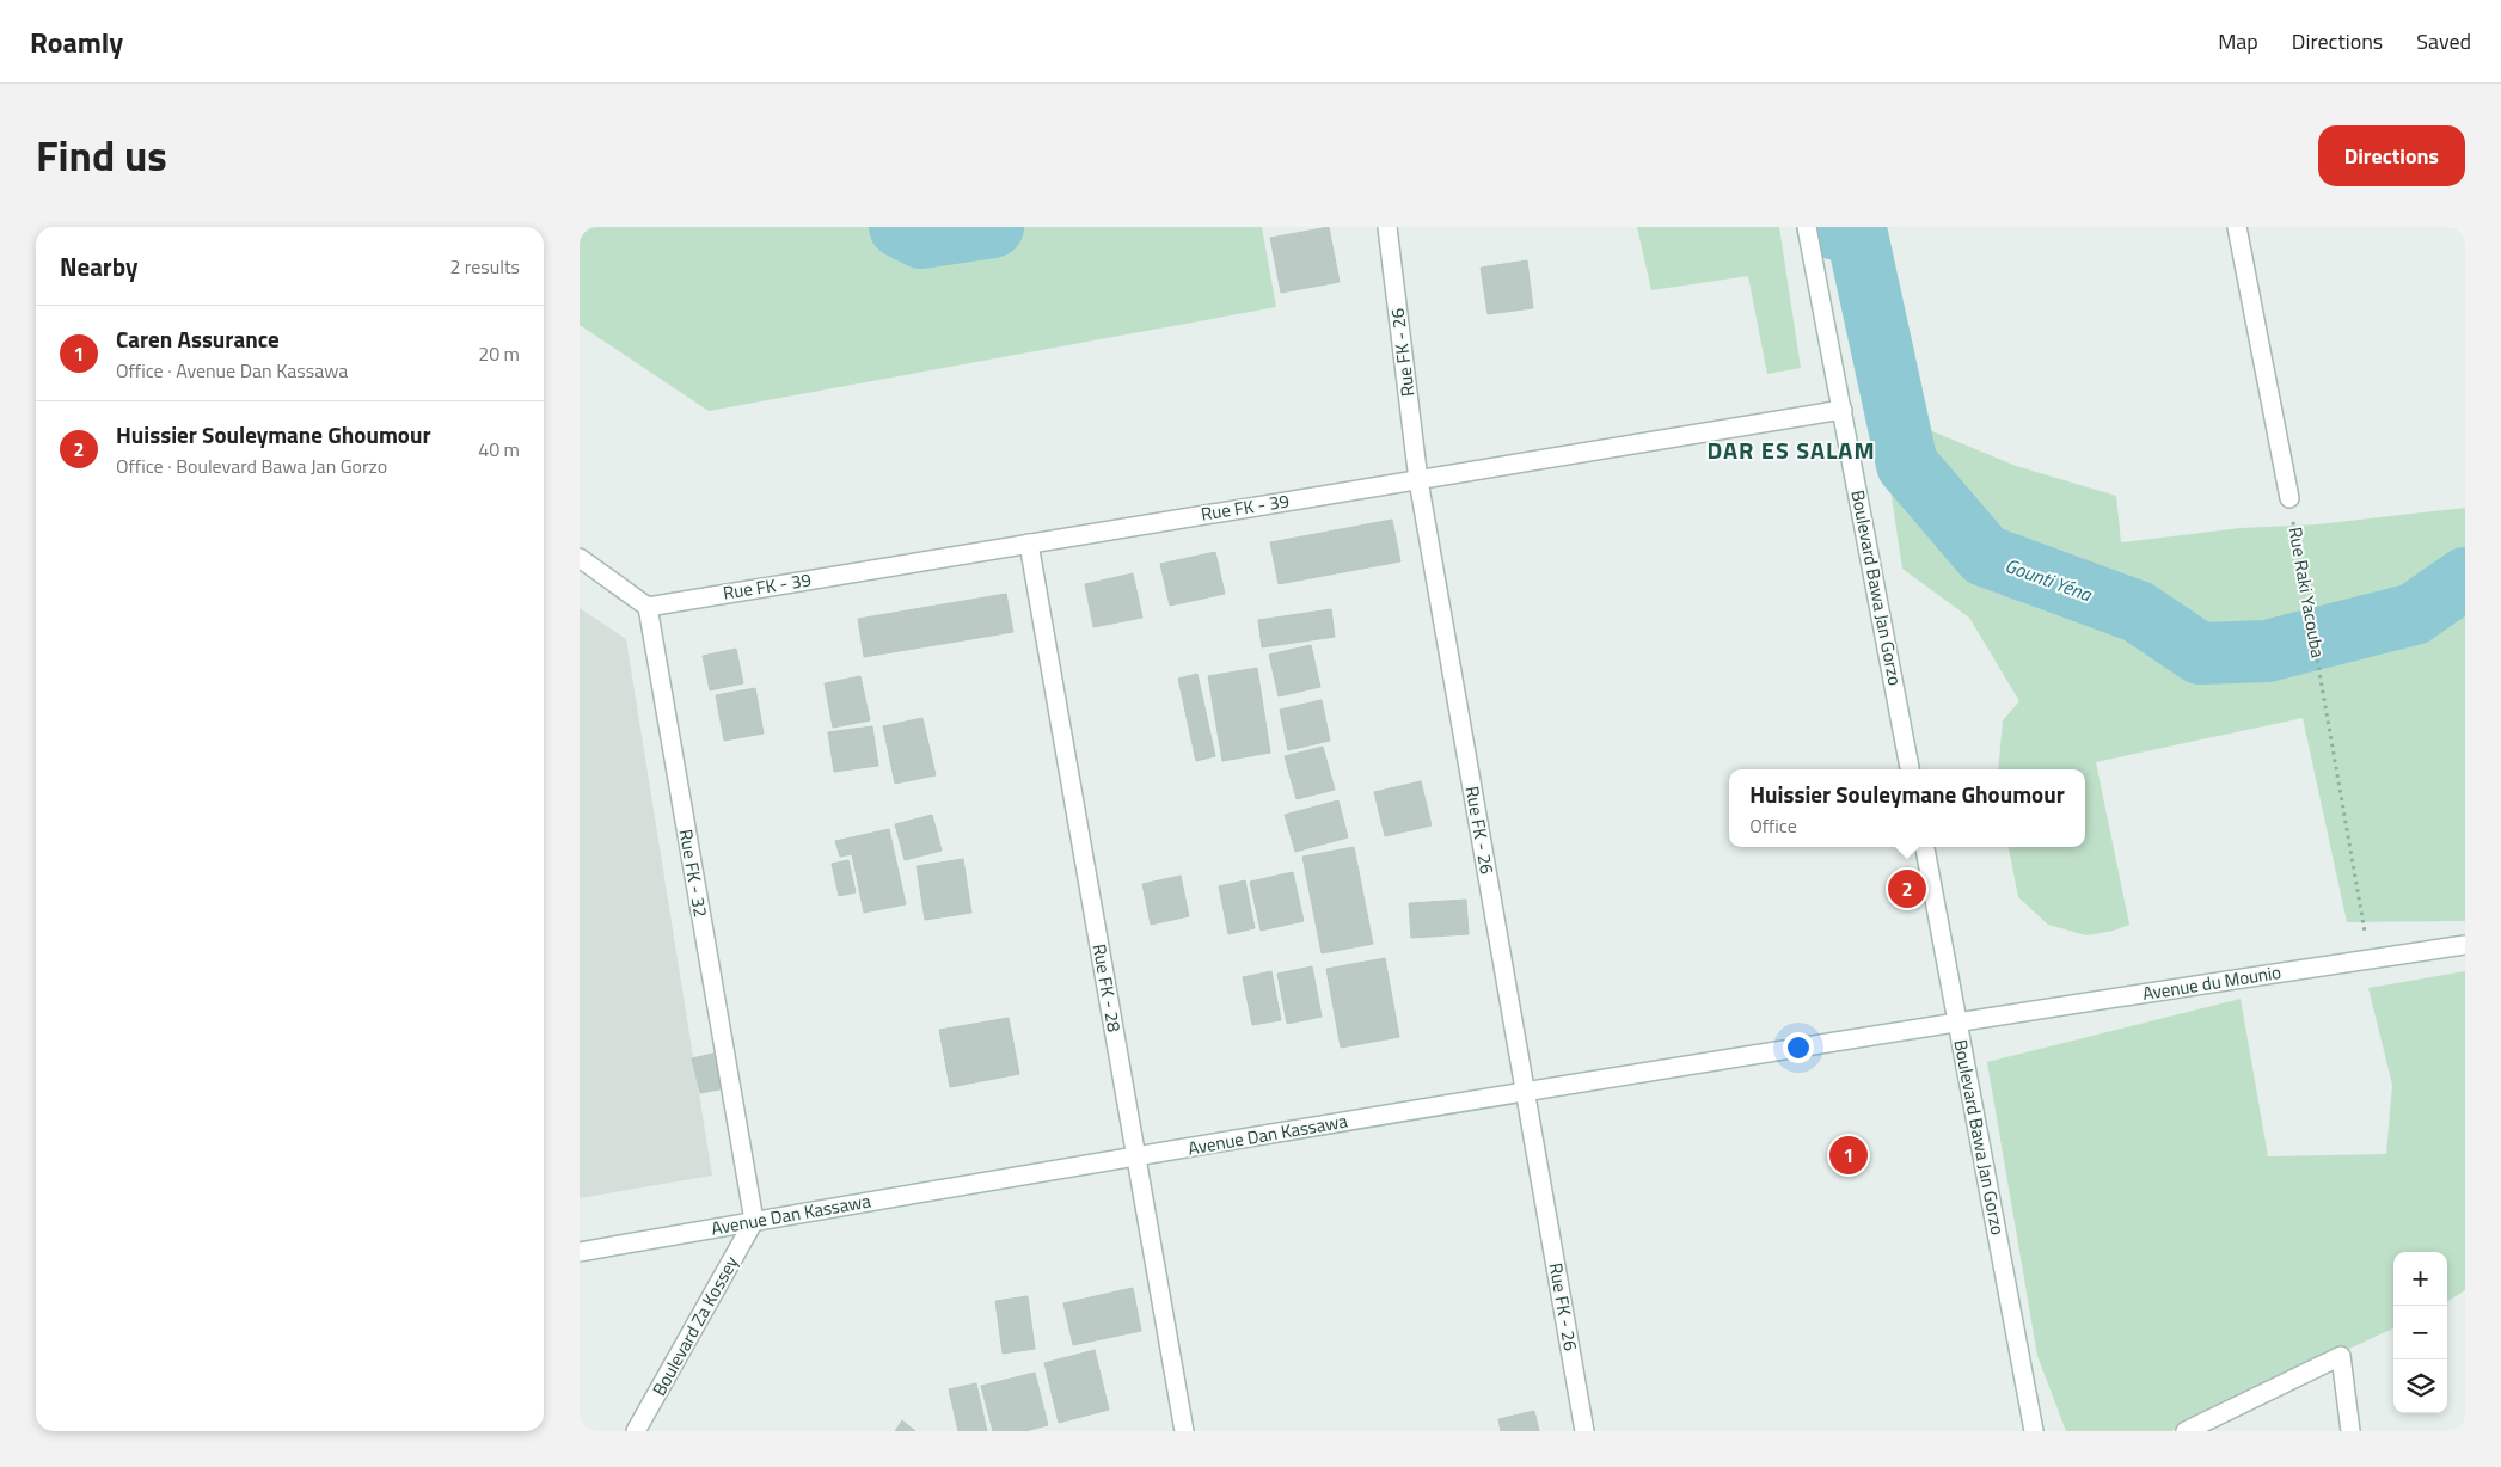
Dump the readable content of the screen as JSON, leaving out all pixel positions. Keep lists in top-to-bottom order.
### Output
{
  "streets": {
    "street": [
      "Rue FK - 26",
      "Rue FK - 39",
      "Boulevard Bawa Jan Gorzo",
      "Rue FK - 32",
      "Avenue du Mounio",
      "Rue FK - 28",
      "Avenue Dan Kassawa",
      "Boulevard Za Kossey"
    ],
    "path": ["Rue Raki Yacouba"]
  },
  "crossings": [
    ["Rue FK - 26", "Rue FK - 39"],
    ["Rue FK - 26", "Avenue Dan Kassawa"],
    ["Rue FK - 39", "Boulevard Bawa Jan Gorzo"],
    ["Rue FK - 39", "Rue FK - 32"],
    ["Rue FK - 39", "Rue FK - 28"],
    ["Boulevard Bawa Jan Gorzo", "Avenue du Mounio"],
    ["Boulevard Bawa Jan Gorzo", "Avenue Dan Kassawa"],
    ["Rue Raki Yacouba", "Avenue du Mounio"],
    ["Rue FK - 32", "Avenue Dan Kassawa"],
    ["Rue FK - 32", "Boulevard Za Kossey"],
    ["Avenue du Mounio", "Avenue Dan Kassawa"],
    ["Rue FK - 28", "Avenue Dan Kassawa"],
    ["Avenue Dan Kassawa", "Boulevard Za Kossey"]
  ],
  "districts": ["DAR ES SALAM"],
  "water": ["Gounti Yéna"],
  "page": {
    "header": "Roamly",
    "nav": ["Map", "Directions", "Saved"],
    "title": "Find us",
    "buttons": "Directions",
    "heading": ["Nearby", "2 results"],
    "list": [
      {
        "mark": "1",
        "name": "Caren Assurance",
        "note": "Office · Avenue Dan Kassawa",
        "value": "20 m"
      },
      {
        "mark": "2",
        "name": "Huissier Souleymane Ghoumour",
        "note": "Office · Boulevard Bawa Jan Gorzo",
        "value": "40 m"
      }
    ],
    "popup": ["Huissier Souleymane Ghoumour", "Office"],
    "pins": ["2", "1"],
    "map_buttons": ["+", "−"]
  }
}
